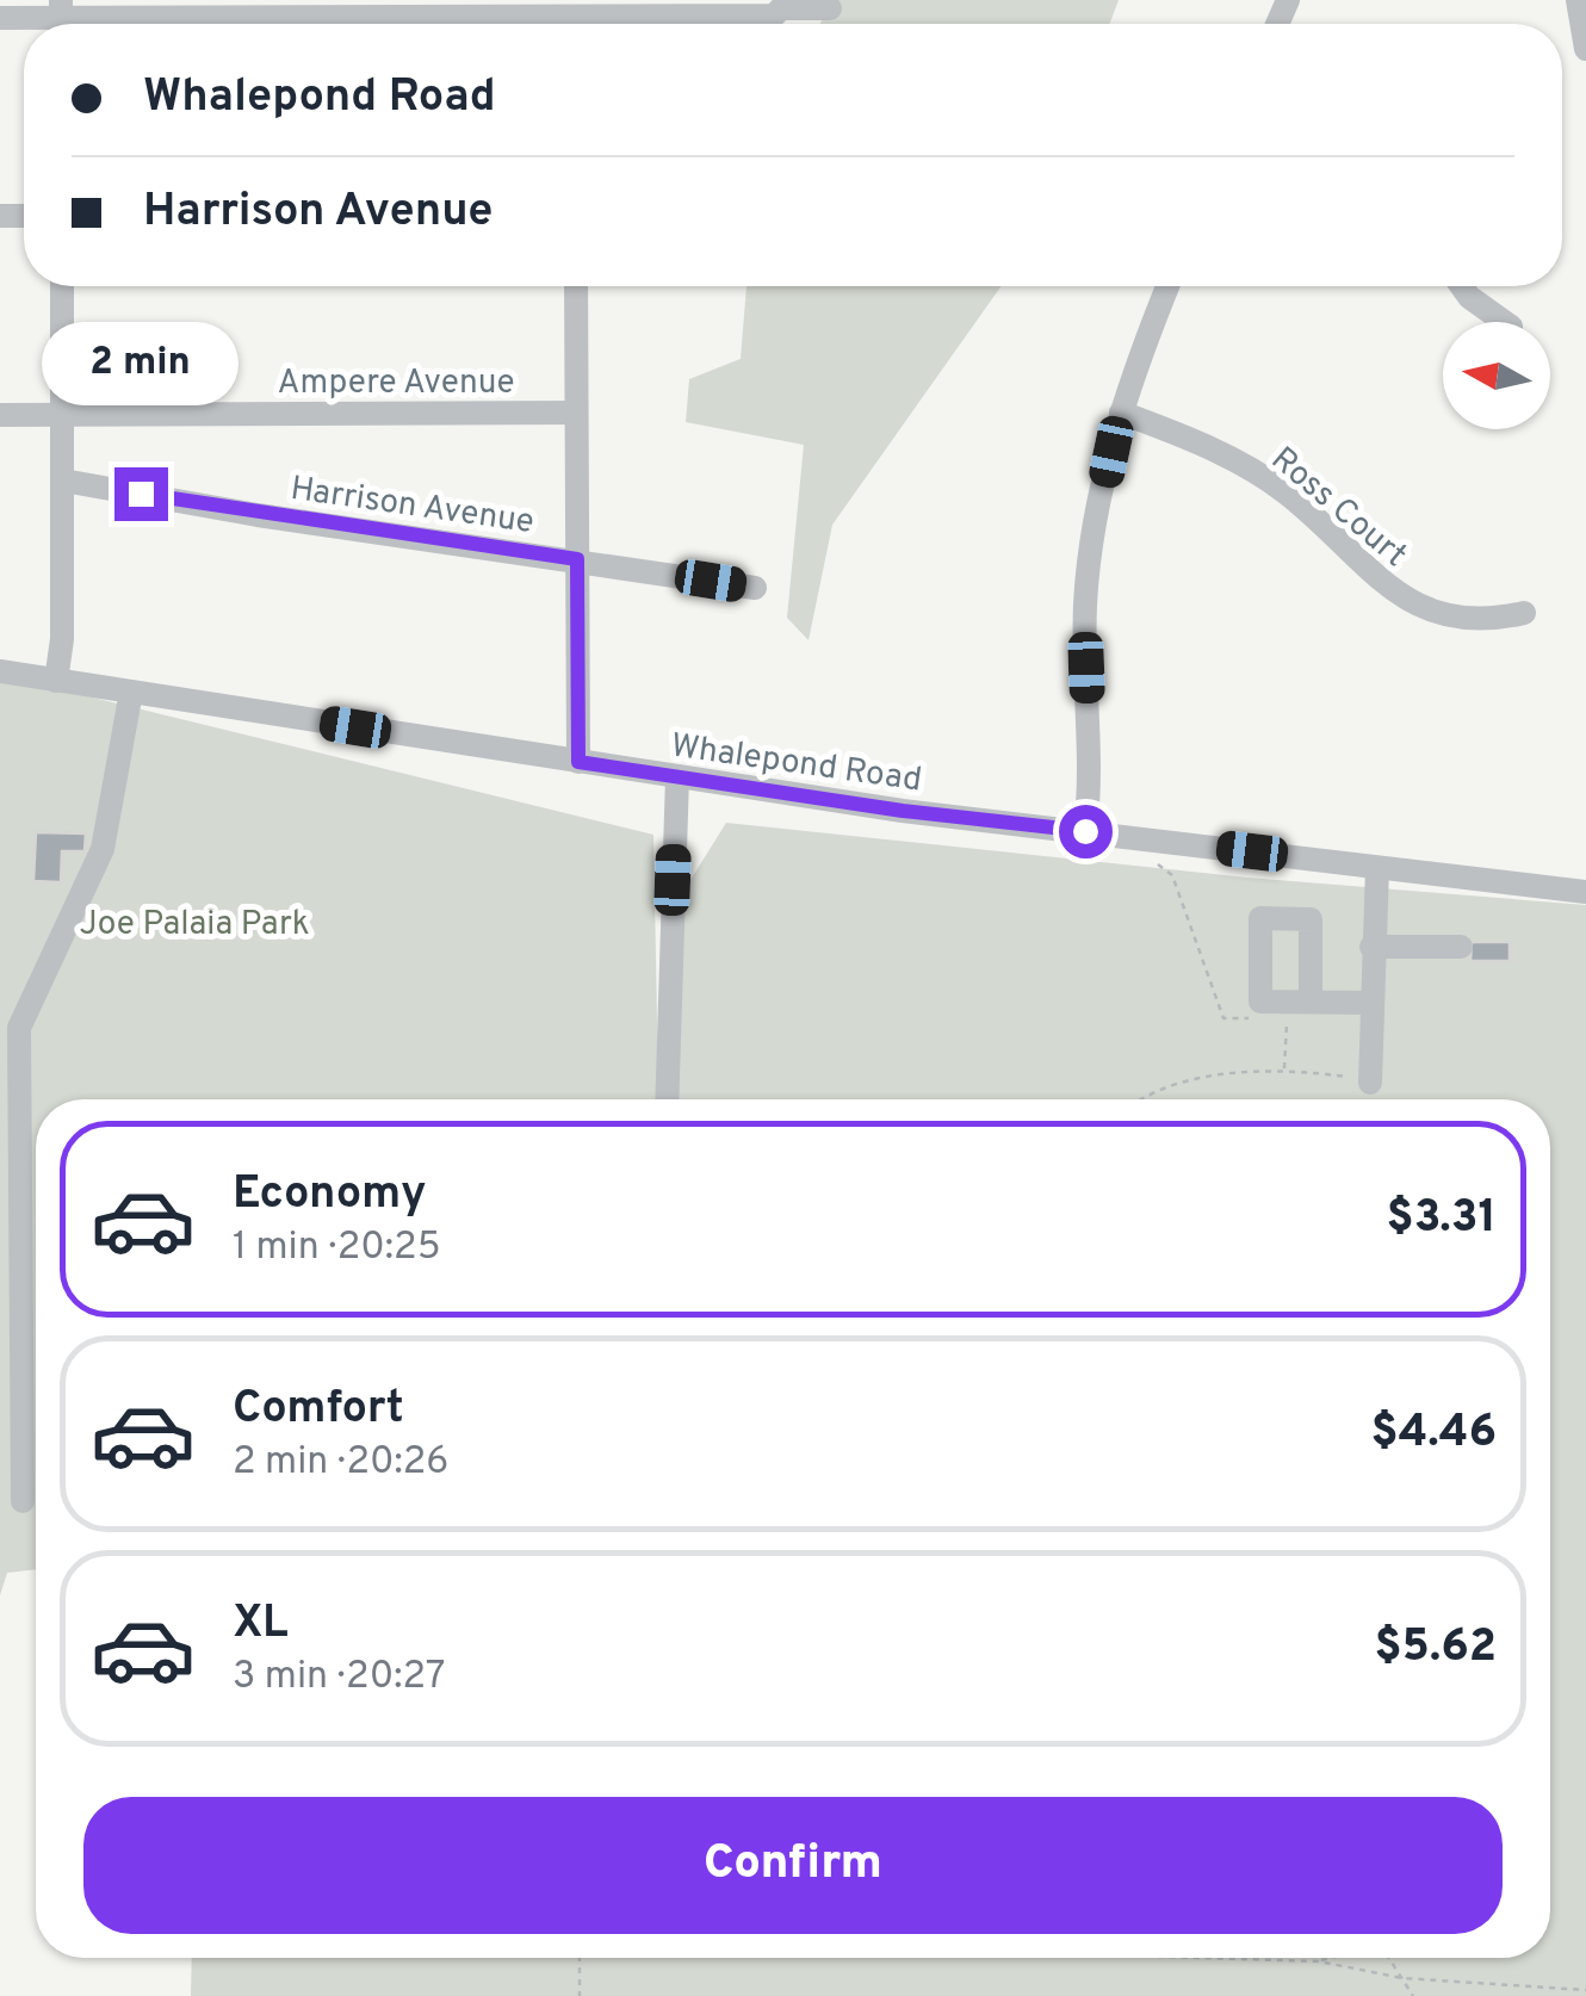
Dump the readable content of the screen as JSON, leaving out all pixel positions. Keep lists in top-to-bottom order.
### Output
{
  "streets": {
    "street": [
      "Ampere Avenue",
      "Harrison Avenue",
      "Ross Court",
      "Whalepond Road"
    ]
  },
  "parks": ["Joe Palaia Park"],
  "north": "left",
  "page": {
    "banner": ["Whalepond Road", "Harrison Avenue"],
    "bubble": "2 min",
    "list": [
      {
        "name": "Economy",
        "note": "1 min · 20:25",
        "value": "$3.31"
      },
      {
        "name": "Comfort",
        "note": "2 min · 20:26",
        "value": "$4.46"
      },
      {
        "name": "XL",
        "note": "3 min · 20:27",
        "value": "$5.62"
      }
    ],
    "buttons": "Confirm"
  }
}
